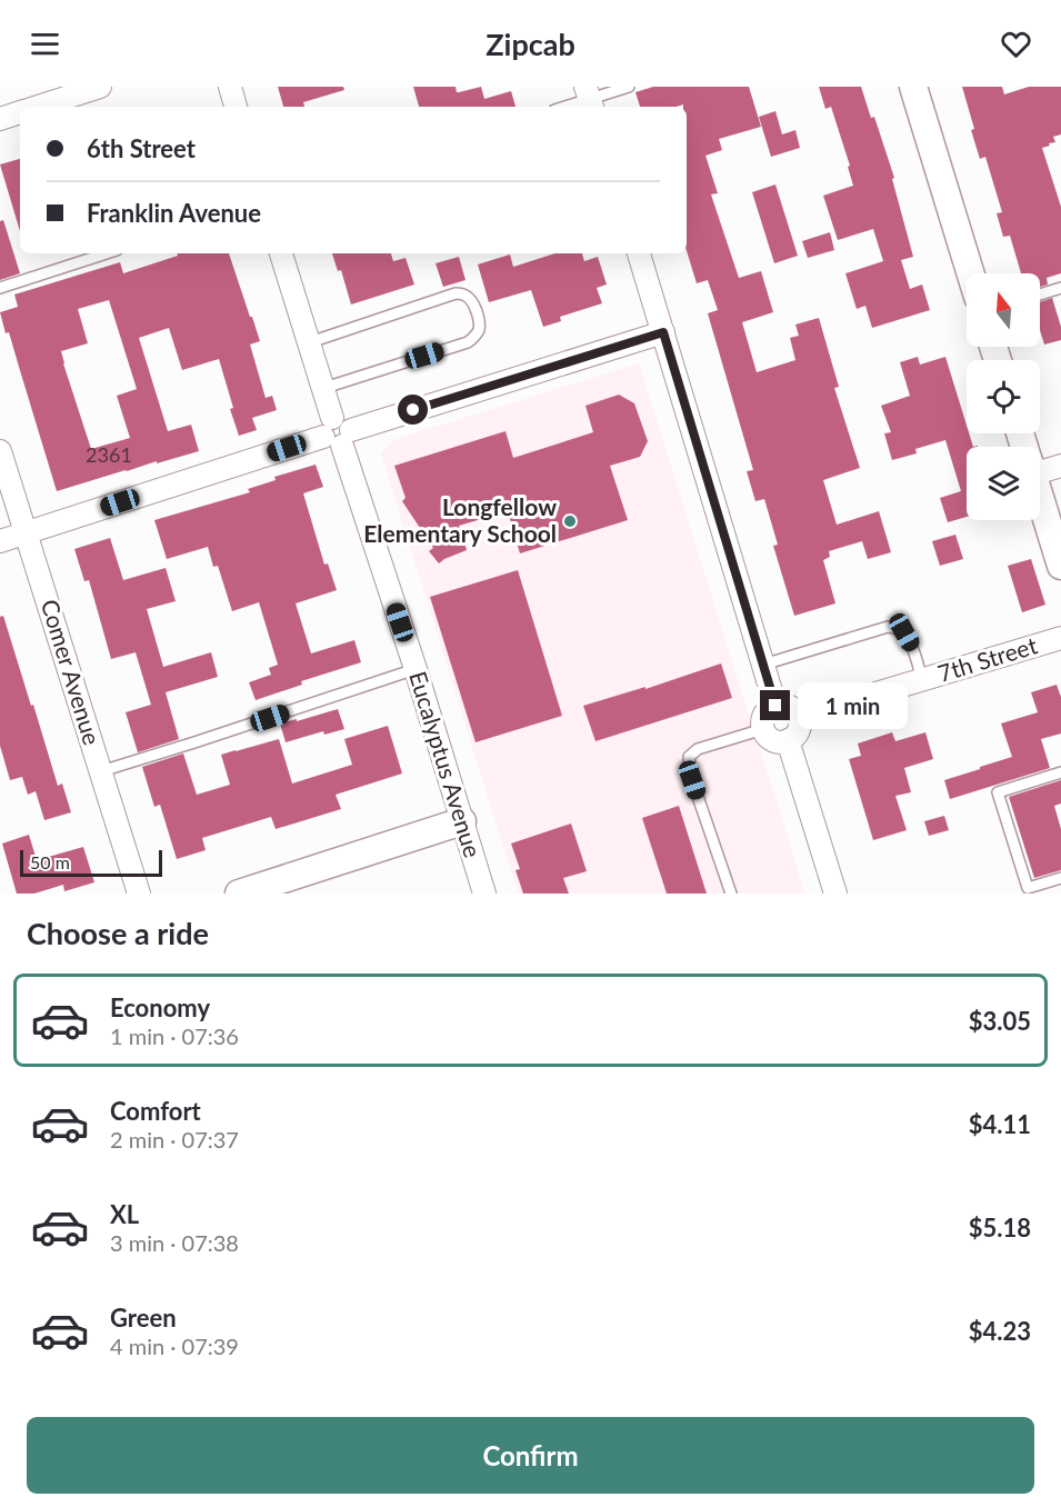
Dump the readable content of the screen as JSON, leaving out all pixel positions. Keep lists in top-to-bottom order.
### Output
{
  "streets": {
    "street": ["7th Street", "Comer Avenue", "Eucalyptus Avenue"]
  },
  "places": ["Longfellow Elementary School"],
  "house_numbers": ["2361"],
  "scale_bar": "50 m",
  "north": "top",
  "page": {
    "header": "Zipcab",
    "banner": ["6th Street", "Franklin Avenue"],
    "bubble": "1 min",
    "scale": "50 m",
    "heading": "Choose a ride",
    "list": [
      {
        "name": "Economy",
        "note": "1 min · 07:36",
        "value": "$3.05"
      },
      {
        "name": "Comfort",
        "note": "2 min · 07:37",
        "value": "$4.11"
      },
      {
        "name": "XL",
        "note": "3 min · 07:38",
        "value": "$5.18"
      },
      {
        "name": "Green",
        "note": "4 min · 07:39",
        "value": "$4.23"
      }
    ],
    "buttons": "Confirm"
  }
}
